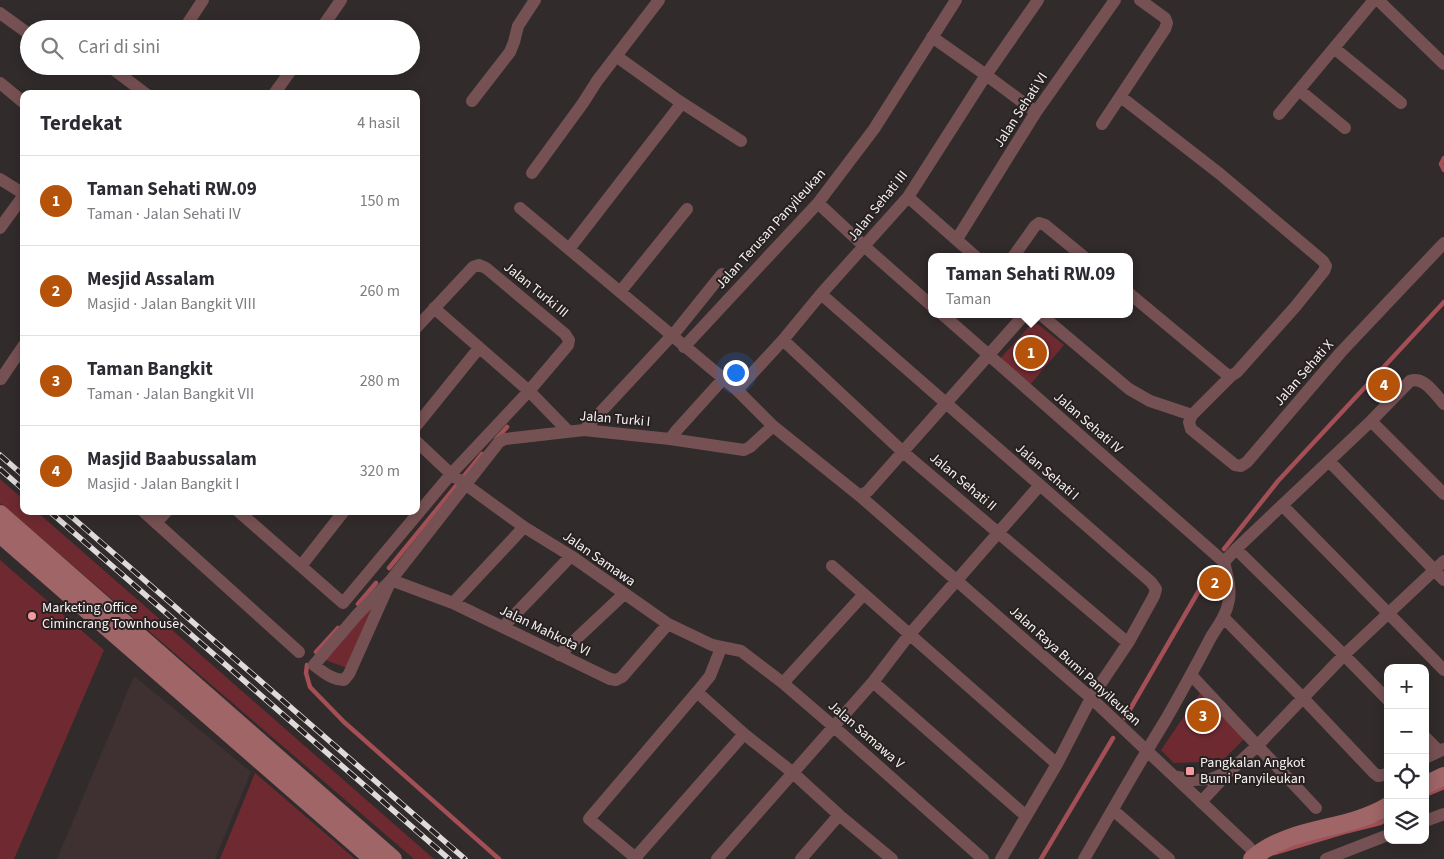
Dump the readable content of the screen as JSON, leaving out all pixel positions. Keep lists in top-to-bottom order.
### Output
{
  "streets": {
    "street": [
      "Jalan Sehati VI",
      "Jalan Sehati III",
      "Jalan Terusan Panyileukan",
      "Jalan Turki III",
      "Jalan Sehati X",
      "Jalan Turki I",
      "Jalan Sehati IV",
      "Jalan Sehati I",
      "Jalan Sehati II",
      "Jalan Samawa",
      "Jalan Mahkota VI",
      "Jalan Raya Bumi Panyileukan",
      "Jalan Samawa V"
    ]
  },
  "crossings": [
    ["Jalan Sehati III", "Jalan Sehati I"],
    ["Jalan Sehati III", "Jalan Sehati II"],
    ["Jalan Sehati III", "Jalan Raya Bumi Panyileukan"],
    ["Jalan Terusan Panyileukan", "Jalan Raya Bumi Panyileukan"],
    ["Jalan Turki I", "Jalan Samawa"],
    ["Jalan Turki I", "Jalan Raya Bumi Panyileukan"],
    ["Jalan Sehati I", "Jalan Sehati II"],
    ["Jalan Sehati I", "Jalan Raya Bumi Panyileukan"],
    ["Jalan Samawa", "Jalan Mahkota VI"],
    ["Jalan Samawa", "Jalan Samawa V"]
  ],
  "places": {
    "other": ["Marketing Office Cimincrang Townhouse"],
    "transit": ["Pangkalan Angkot Bumi Panyileukan"]
  },
  "page": {
    "search": "Cari di sini",
    "heading": ["Terdekat", "4 hasil"],
    "list": [
      {
        "mark": "1",
        "name": "Taman Sehati RW.09",
        "note": "Taman · Jalan Sehati IV",
        "value": "150 m"
      },
      {
        "mark": "2",
        "name": "Mesjid Assalam",
        "note": "Masjid · Jalan Bangkit VIII",
        "value": "260 m"
      },
      {
        "mark": "3",
        "name": "Taman Bangkit",
        "note": "Taman · Jalan Bangkit VII",
        "value": "280 m"
      },
      {
        "mark": "4",
        "name": "Masjid Baabussalam",
        "note": "Masjid · Jalan Bangkit I",
        "value": "320 m"
      }
    ],
    "popup": ["Taman Sehati RW.09", "Taman"],
    "pins": [
      "1",
      "4",
      "2",
      "3"
    ],
    "map_buttons": ["+", "−"]
  }
}
